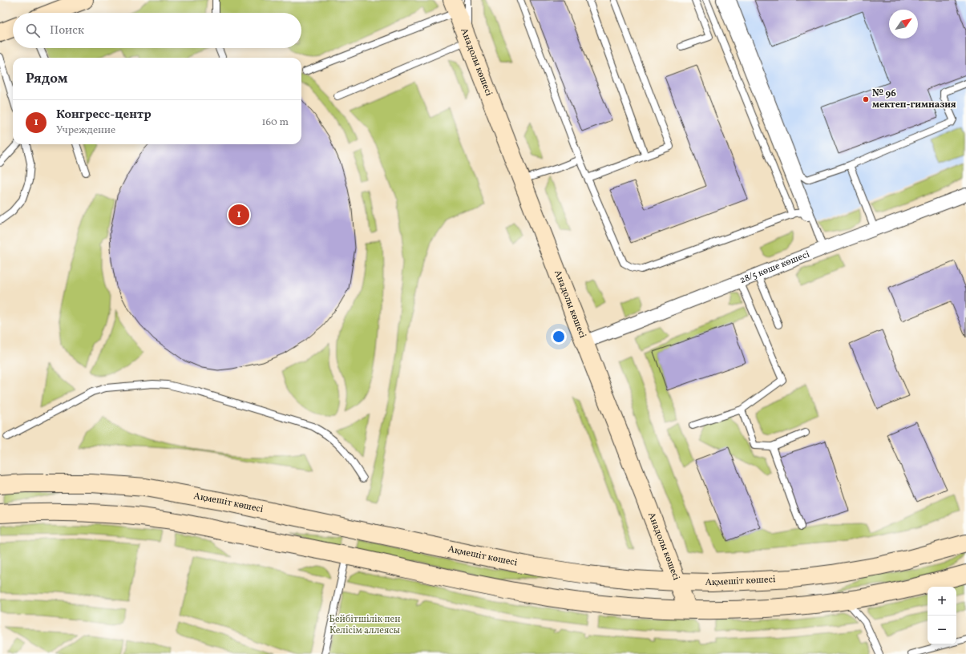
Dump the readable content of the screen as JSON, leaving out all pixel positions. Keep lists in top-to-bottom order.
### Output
{
  "streets": {
    "street": ["Анадолы көшесі", "28/5 көше көшесі", "Ақмешіт көшесі"]
  },
  "crossings": [
    ["Анадолы көшесі", "28/5 көше көшесі"],
    ["Анадолы көшесі", "Ақмешіт көшесі"]
  ],
  "parks": ["Бейбітшілік пен Келісім аллеясы"],
  "places": ["№ 96 мектеп-гимназия"],
  "north": "top right",
  "page": {
    "search": "Поиск",
    "heading": "Рядом",
    "list": [
      {
        "mark": "1",
        "name": "Конгресс-центр",
        "note": "Учреждение",
        "value": "160 m"
      }
    ],
    "pins": "1",
    "map_buttons": ["+", "−"]
  }
}
